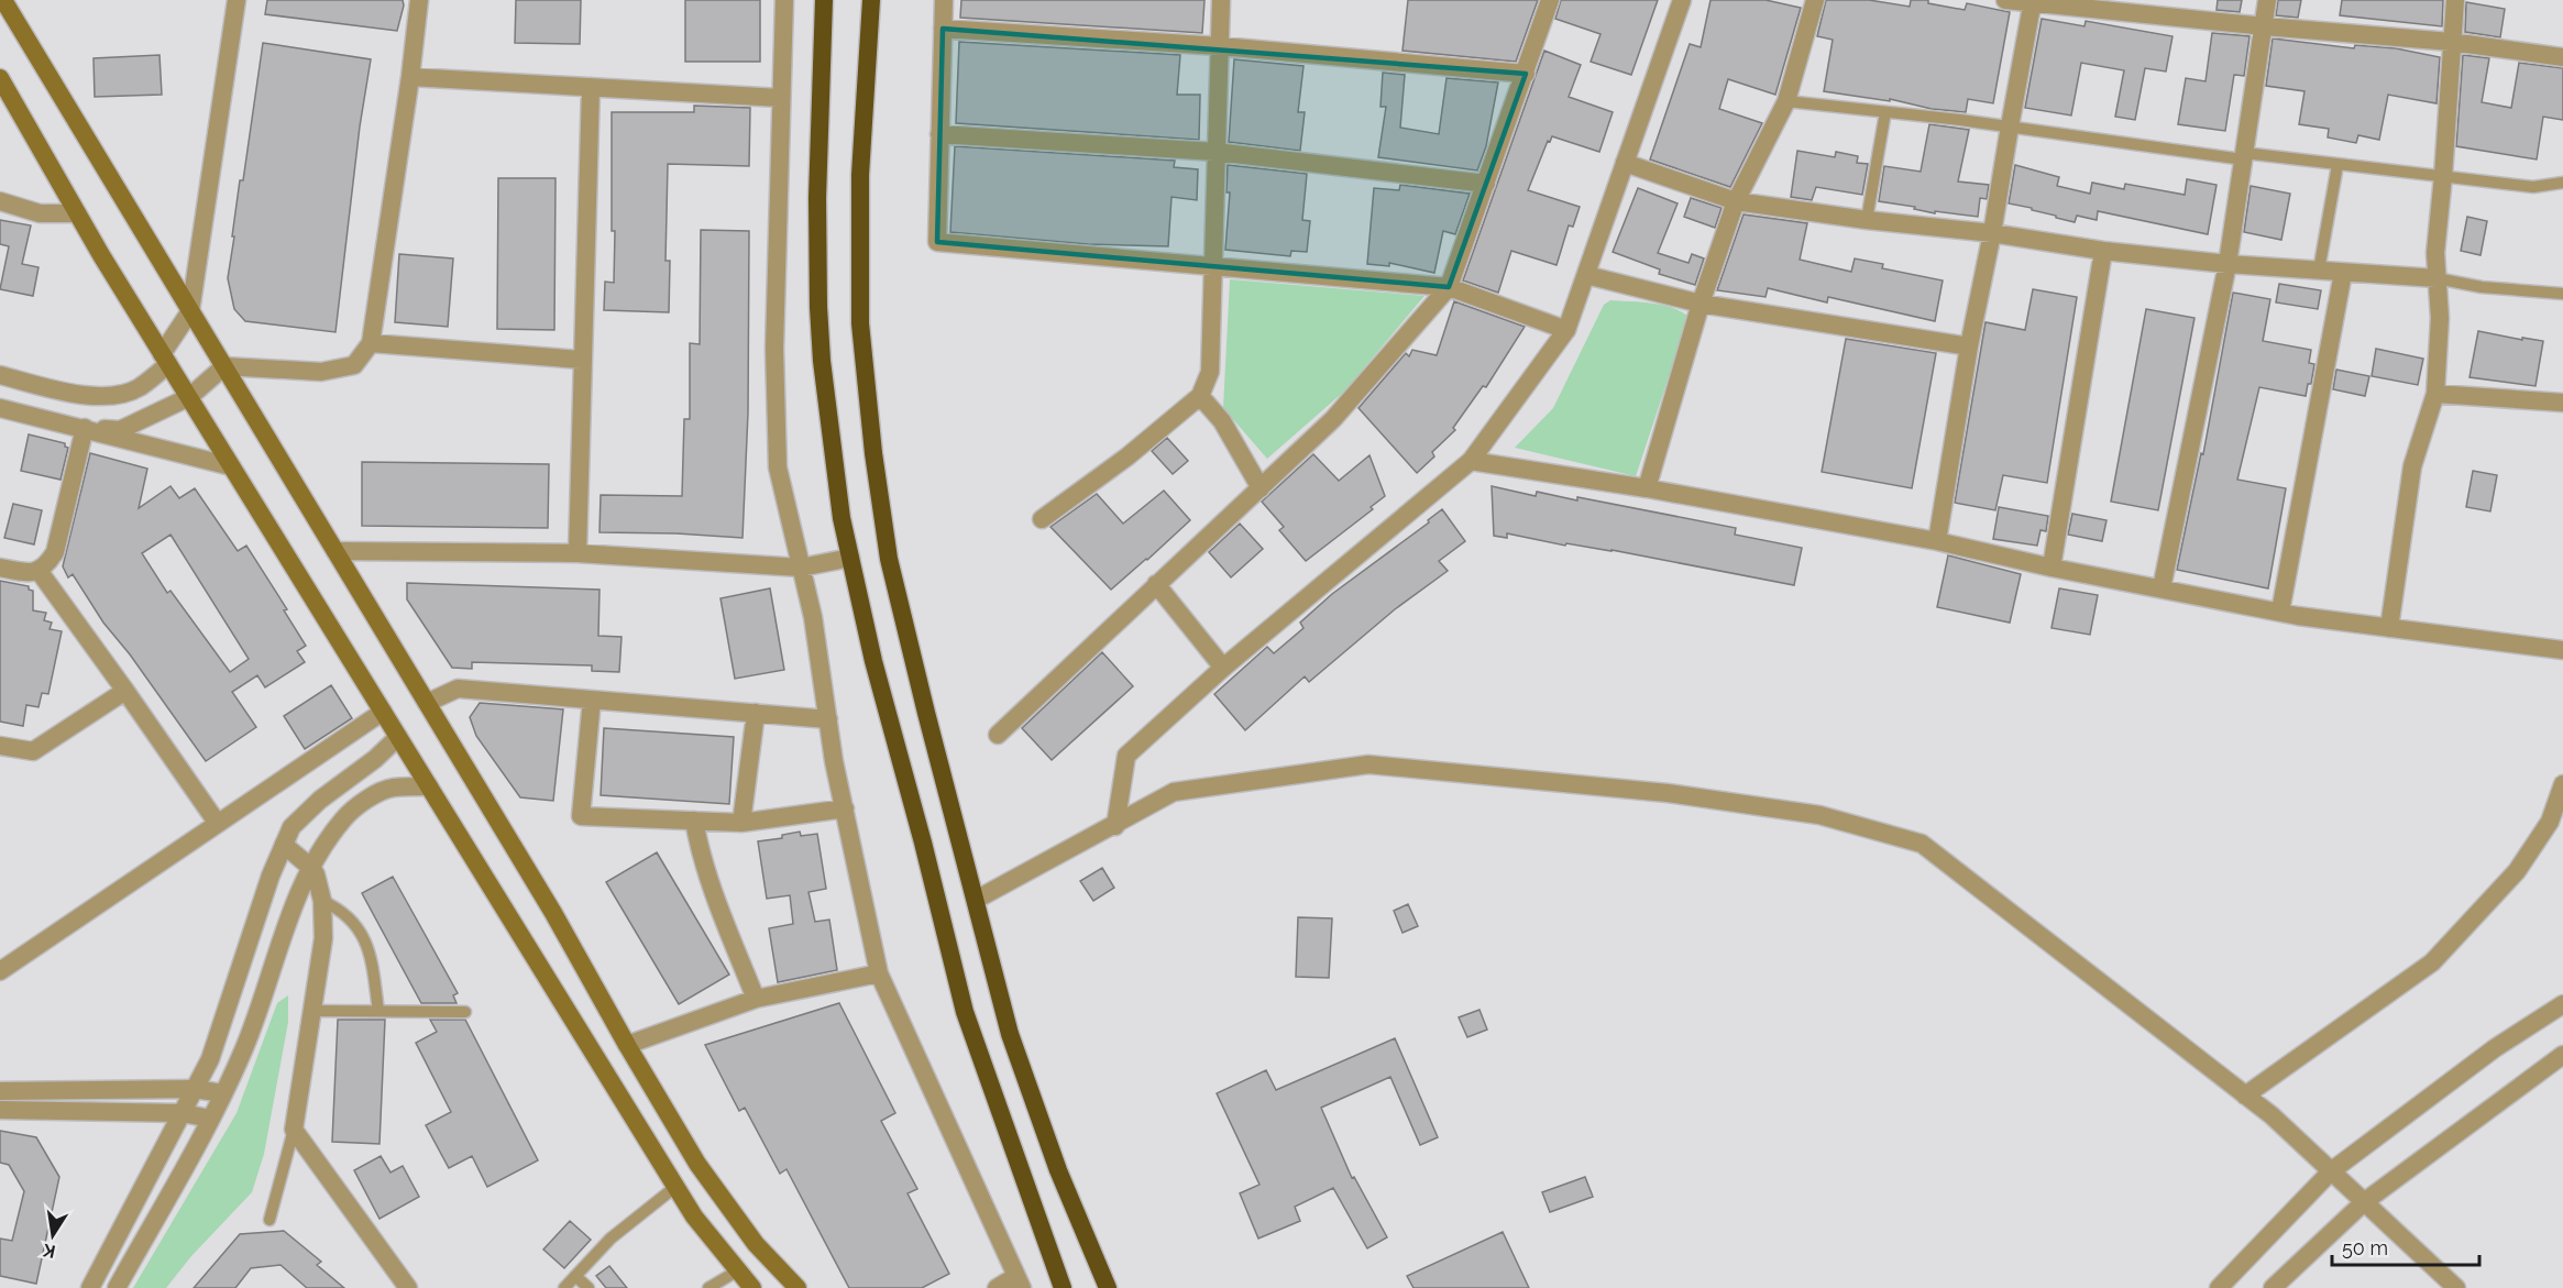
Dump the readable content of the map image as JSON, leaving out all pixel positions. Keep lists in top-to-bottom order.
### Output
{
  "scale_bar": "50 m",
  "north": "bottom"
}
